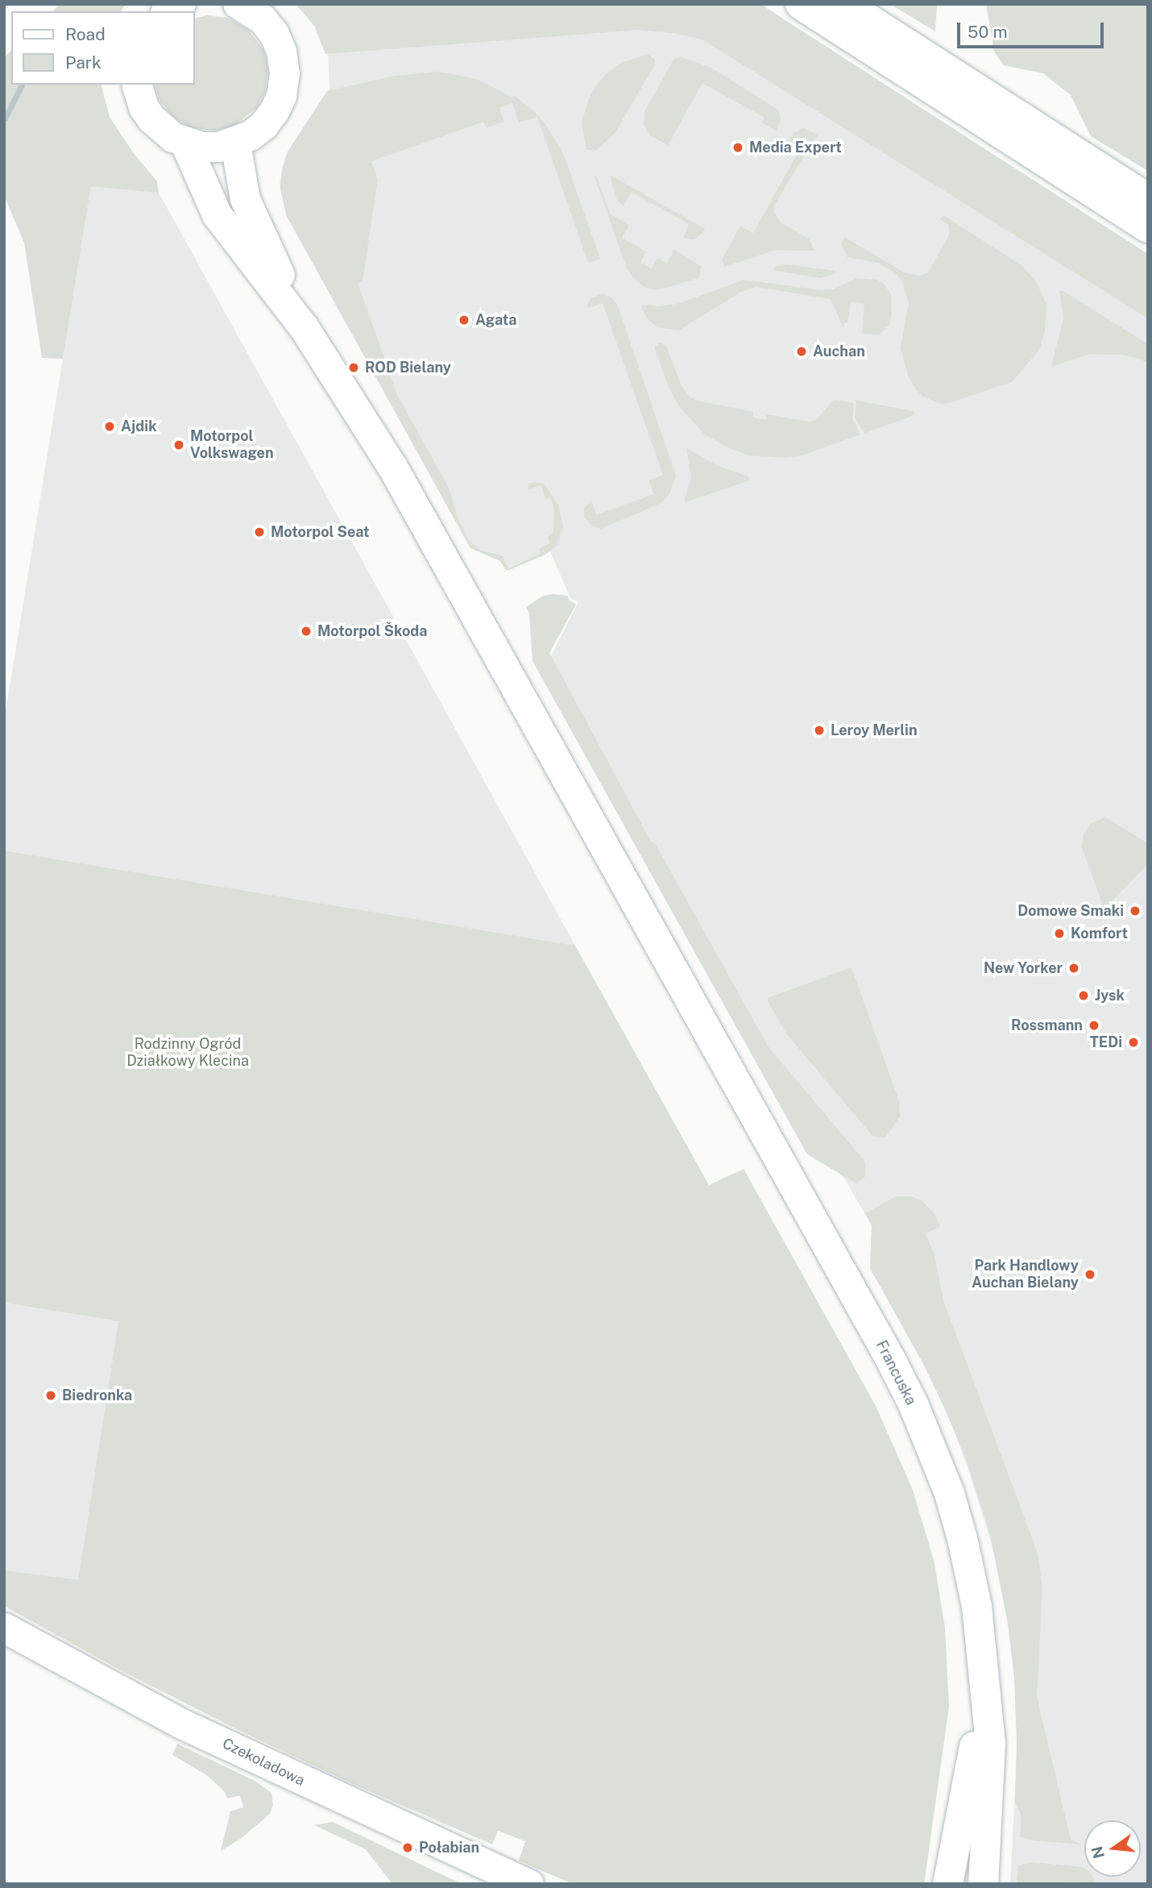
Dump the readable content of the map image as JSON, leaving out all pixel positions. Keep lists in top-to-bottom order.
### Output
{
  "streets": {
    "main road": ["Francuska", "Czekoladowa"]
  },
  "parks": ["Rodzinny Ogród Działkowy Klecina"],
  "places": [
    "Media Expert",
    "Agata",
    "Auchan",
    "ROD Bielany",
    "Ajdik",
    "Motorpol Volkswagen",
    "Motorpol Seat",
    "Motorpol Škoda",
    "Leroy Merlin",
    "Domowe Smaki",
    "Komfort",
    "New Yorker",
    "Jysk",
    "Rossmann",
    "TEDi",
    "Park Handlowy Auchan Bielany",
    "Biedronka",
    "Połabian"
  ],
  "legend": ["Road", "Park"],
  "scale_bar": "50 m",
  "north": "left"
}
